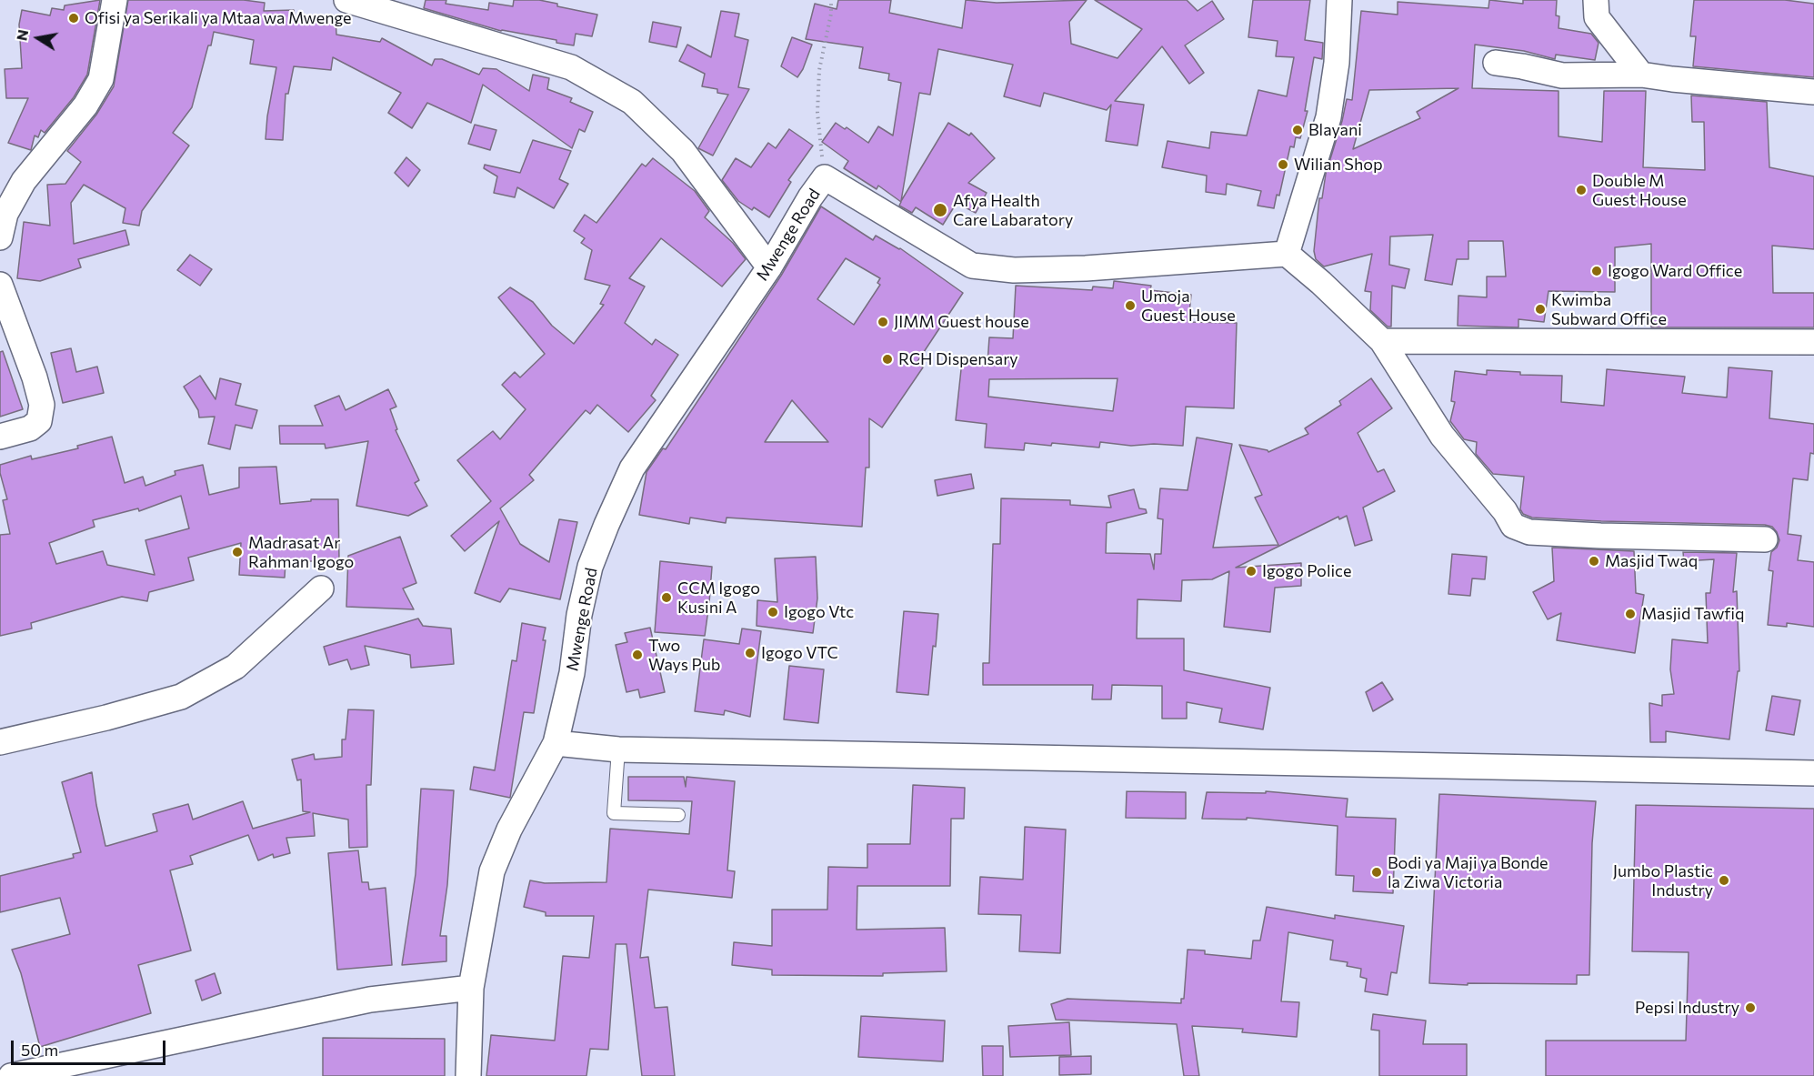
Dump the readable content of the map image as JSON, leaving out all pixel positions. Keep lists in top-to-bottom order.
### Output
{
  "streets": {
    "street": ["Mwenge Road"]
  },
  "places": [
    "Ofisi ya Serikali ya Mtaa wa Mwenge",
    "Blayani",
    "Wilian Shop",
    "Double M Guest House",
    "Afya Health Care Labaratory",
    "Igogo Ward Office",
    "Umoja Guest House",
    "Kwimba Subward Office",
    "JIMM Guest house",
    "RCH Dispensary",
    "Madrasat Ar Rahman Igogo",
    "Masjid Twaq",
    "Igogo Police",
    "CCM Igogo Kusini A",
    "Igogo Vtc",
    "Masjid Tawfiq",
    "Igogo VTC",
    "Two Ways Pub",
    "Bodi ya Maji ya Bonde la Ziwa Victoria",
    "Jumbo Plastic Industry",
    "Pepsi Industry"
  ],
  "scale_bar": "50 m",
  "north": "left"
}
